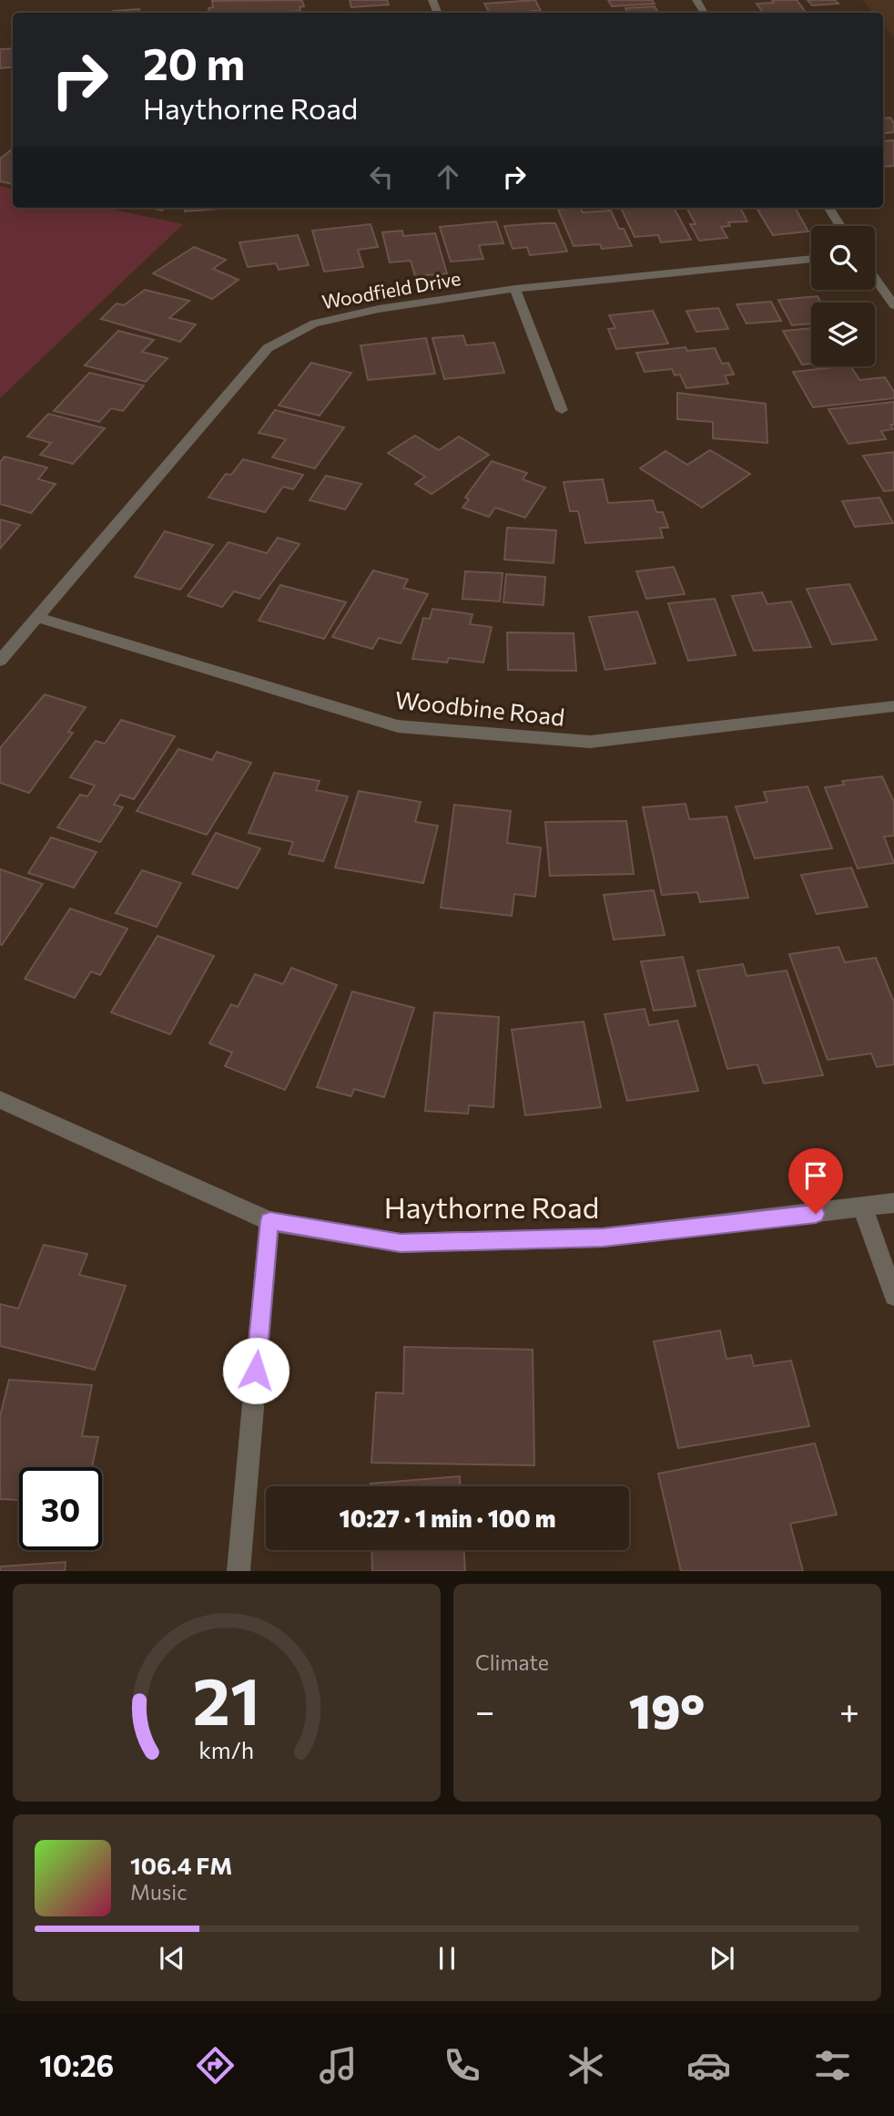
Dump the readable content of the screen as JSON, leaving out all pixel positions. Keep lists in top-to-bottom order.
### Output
{
  "streets": {
    "street": ["Woodfield Drive", "Woodbine Road", "Haythorne Road"]
  },
  "crossings": [
    ["Woodfield Drive", "Woodbine Road"]
  ],
  "page": {
    "turn": ["20 m", "Haythorne Road"],
    "limit": "30",
    "trip": "10:27 · 1 min · 100 m",
    "tile": "Climate",
    "heat": ["−", "19°", "+"],
    "song": ["106.4 FM", "Music"],
    "tabs": "10:26",
    "gauge": ["21", "km/h"]
  }
}
